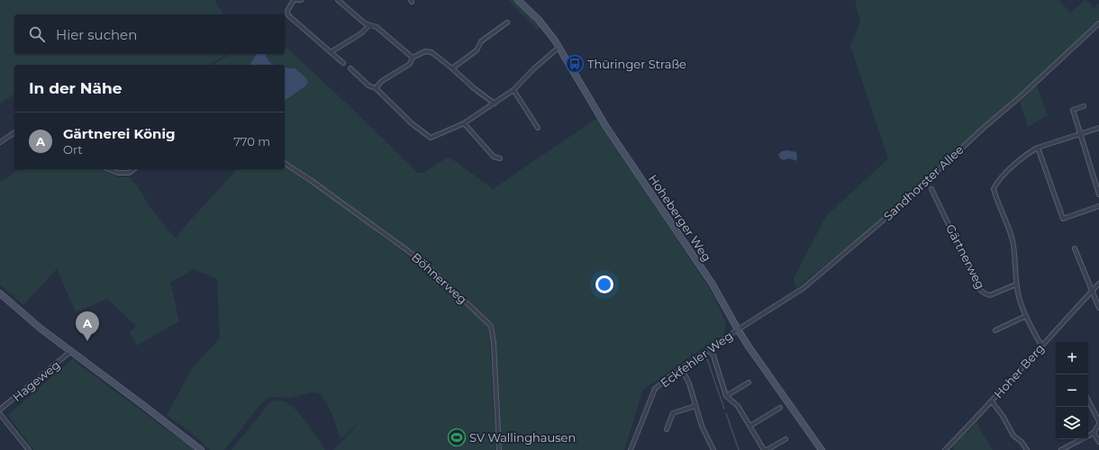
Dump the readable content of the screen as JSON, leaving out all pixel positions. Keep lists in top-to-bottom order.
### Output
{
  "streets": {
    "street": [
      "Sandhorster Allee",
      "Hoheberger Weg",
      "Gärtnerweg",
      "Böhnerweg",
      "Eckfehler Weg",
      "Hoher Berg",
      "Hageweg"
    ]
  },
  "crossings": [
    ["Sandhorster Allee", "Hoheberger Weg"],
    ["Sandhorster Allee", "Eckfehler Weg"],
    ["Hoheberger Weg", "Eckfehler Weg"]
  ],
  "places": {
    "bus stop": ["Thüringer Straße"],
    "sports": ["SV Wallinghausen"]
  },
  "page": {
    "search": "Hier suchen",
    "heading": "In der Nähe",
    "list": [
      {
        "mark": "A",
        "name": "Gärtnerei König",
        "note": "Ort",
        "value": "770 m"
      }
    ],
    "pins": "A",
    "map_buttons": ["+", "−"]
  }
}
